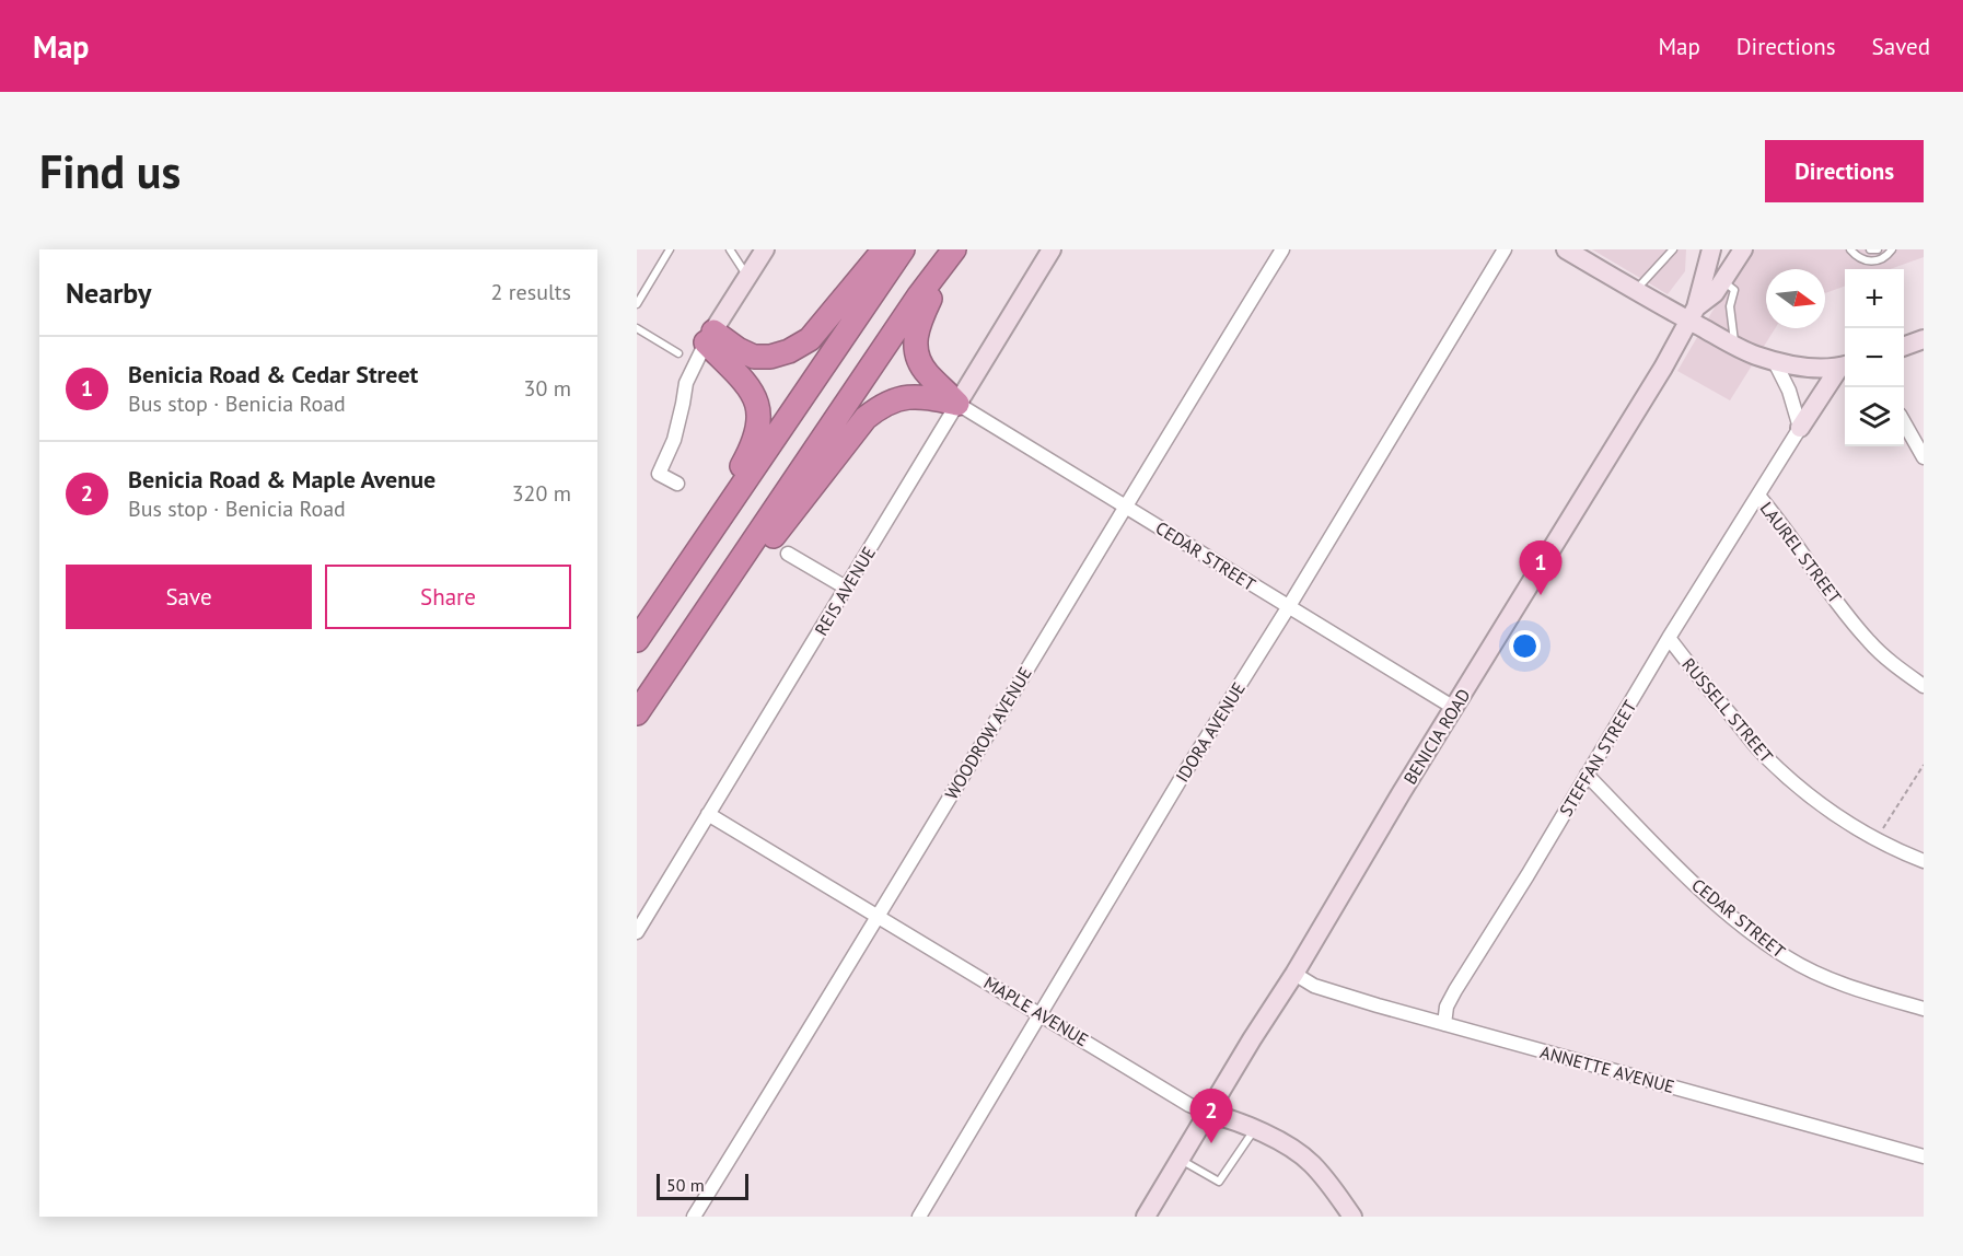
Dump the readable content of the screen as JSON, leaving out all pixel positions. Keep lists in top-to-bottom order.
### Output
{
  "streets": {
    "main road": ["REIS AVENUE", "BENICIA ROAD", "MAPLE AVENUE"],
    "street": [
      "LAUREL STREET",
      "CEDAR STREET",
      "RUSSELL STREET",
      "IDORA AVENUE",
      "WOODROW AVENUE",
      "STEFFAN STREET",
      "ANNETTE AVENUE"
    ]
  },
  "crossings": [
    ["LAUREL STREET", "STEFFAN STREET"],
    ["CEDAR STREET", "REIS AVENUE"],
    ["CEDAR STREET", "IDORA AVENUE"],
    ["CEDAR STREET", "WOODROW AVENUE"],
    ["CEDAR STREET", "BENICIA ROAD"],
    ["CEDAR STREET", "STEFFAN STREET"],
    ["REIS AVENUE", "MAPLE AVENUE"],
    ["RUSSELL STREET", "STEFFAN STREET"],
    ["IDORA AVENUE", "MAPLE AVENUE"],
    ["WOODROW AVENUE", "MAPLE AVENUE"],
    ["BENICIA ROAD", "MAPLE AVENUE"],
    ["BENICIA ROAD", "ANNETTE AVENUE"],
    ["STEFFAN STREET", "ANNETTE AVENUE"]
  ],
  "scale_bar": "50 m",
  "north": "right",
  "page": {
    "header": "Map",
    "nav": ["Map", "Directions", "Saved"],
    "buttons": [
      "Directions",
      ["Save", "Share"]
    ],
    "title": "Find us",
    "heading": ["Nearby", "2 results"],
    "map_buttons": ["+", "−"],
    "list": [
      {
        "mark": "1",
        "name": "Benicia Road & Cedar Street",
        "note": "Bus stop · Benicia Road",
        "value": "30 m"
      },
      {
        "mark": "2",
        "name": "Benicia Road & Maple Avenue",
        "note": "Bus stop · Benicia Road",
        "value": "320 m"
      }
    ],
    "pins": ["1", "2"],
    "scale": "50 m"
  }
}
